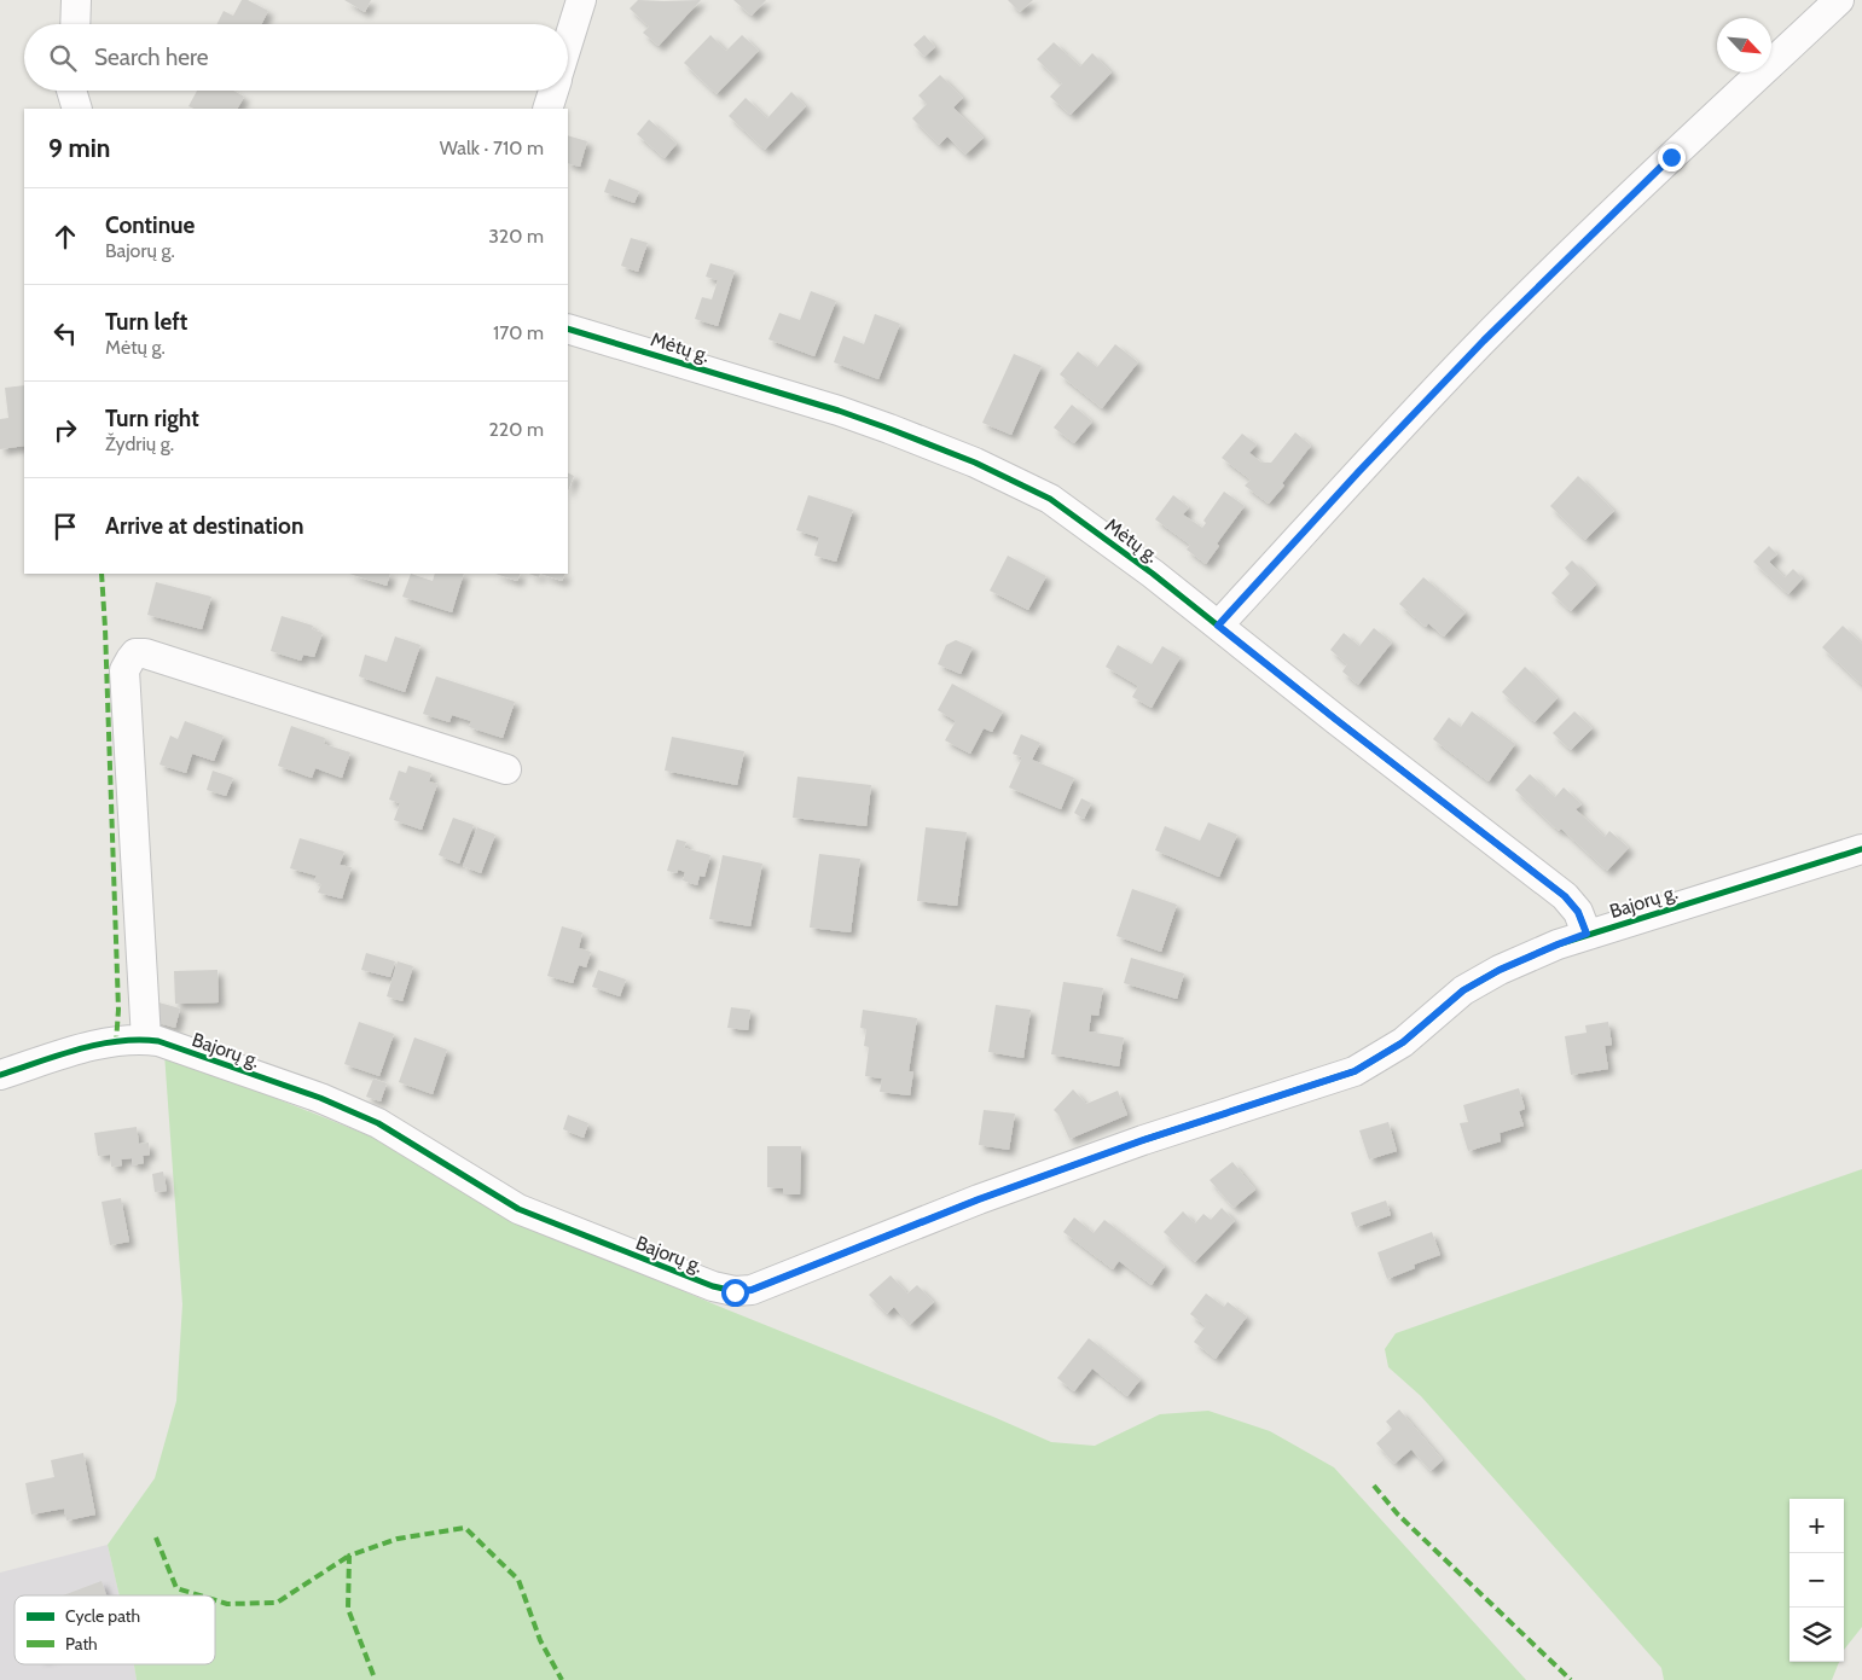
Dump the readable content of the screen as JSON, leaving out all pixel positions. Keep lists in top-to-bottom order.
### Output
{
  "streets": {
    "street": ["Mėtų g.", "Bajorų g."]
  },
  "crossings": [
    ["Mėtų g.", "Bajorų g."]
  ],
  "legend": ["Cycle path", "Path"],
  "north": "bottom right",
  "page": {
    "search": "Search here",
    "heading": ["9 min", "Walk · 710 m"],
    "list": [
      ["Continue", "Bajorų g.", "320 m"],
      ["Turn left", "Mėtų g.", "170 m"],
      ["Turn right", "Žydrių g.", "220 m"],
      "Arrive at destination"
    ],
    "map_buttons": ["+", "−"]
  }
}
